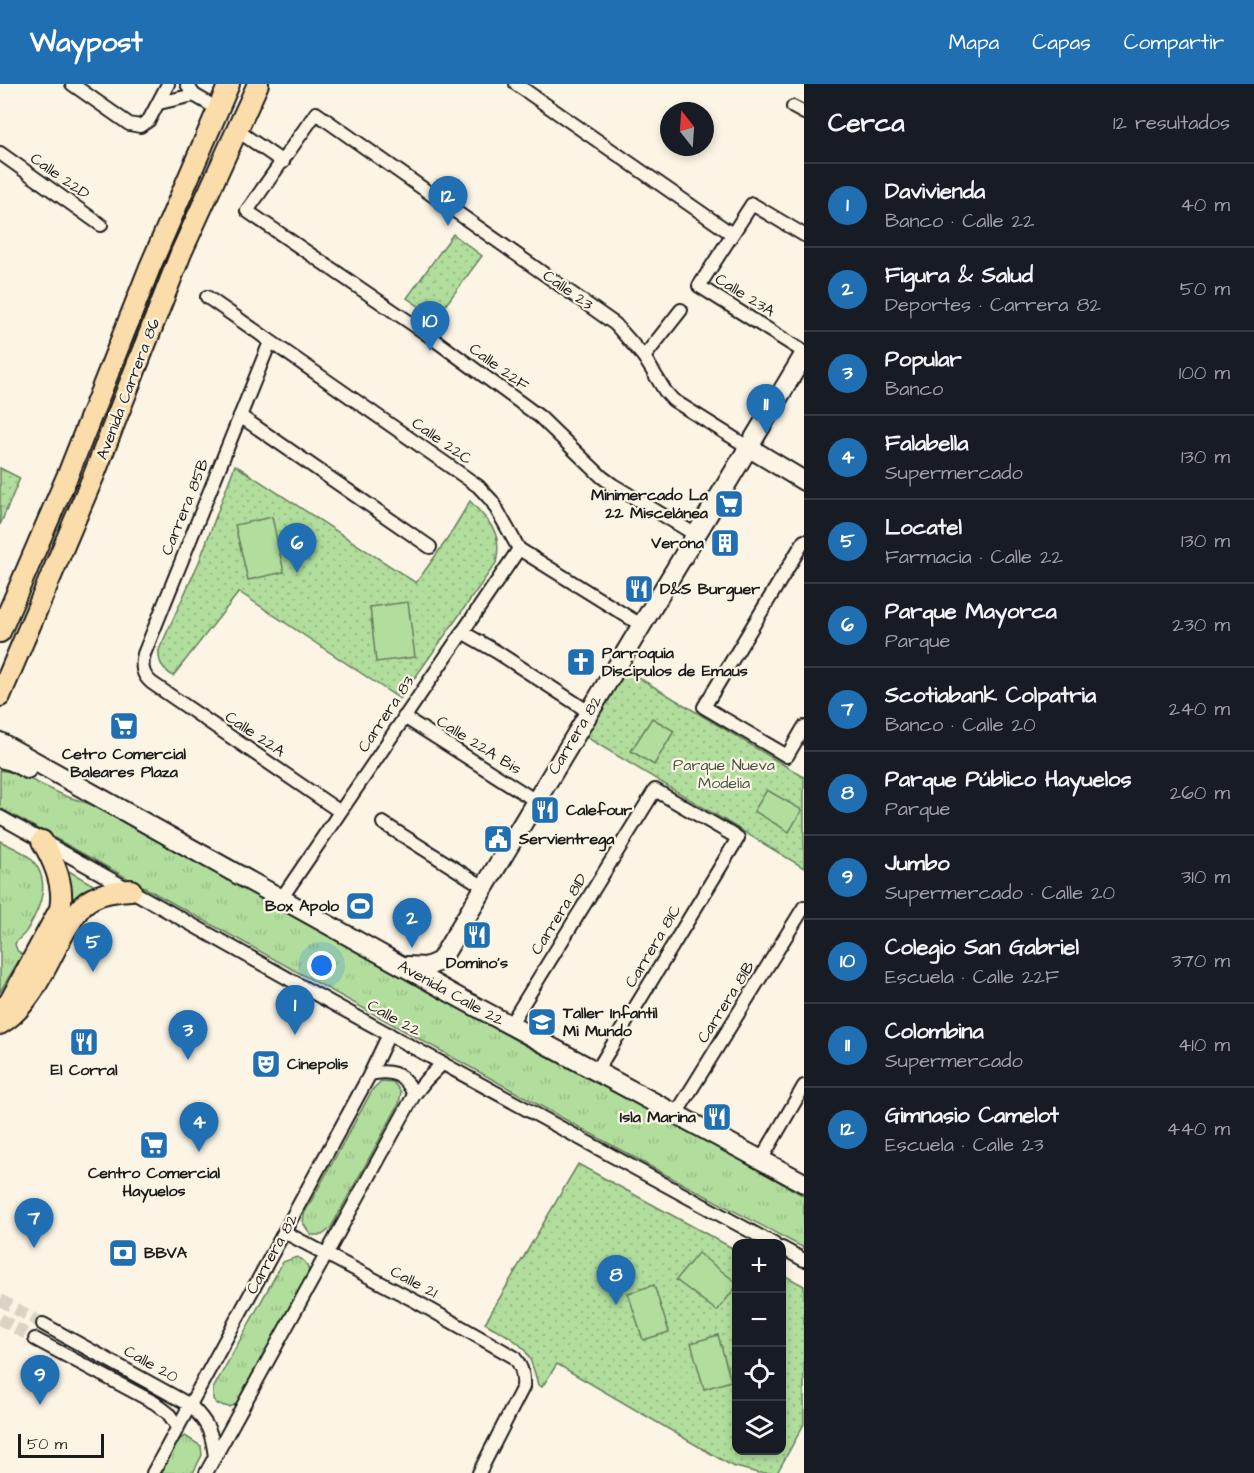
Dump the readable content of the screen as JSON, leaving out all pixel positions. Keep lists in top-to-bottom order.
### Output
{
  "streets": {
    "main road": ["Avenida Carrera 86"],
    "street": [
      "Calle 22D",
      "Calle 23",
      "Calle 23A",
      "Calle 22F",
      "Calle 22C",
      "Carrera 85B",
      "Carrera 83",
      "Calle 22A",
      "Carrera 82",
      "Calle 22A Bis",
      "Carrera 81D",
      "Carrera 81C",
      "Avenida Calle 22",
      "Carrera 81B",
      "Calle 22",
      "Calle 21",
      "Calle 20"
    ]
  },
  "crossings": [
    ["Calle 23", "Calle 22F"],
    ["Calle 23", "Carrera 82"],
    ["Calle 23A", "Carrera 82"],
    ["Calle 22F", "Carrera 82"],
    ["Calle 22C", "Carrera 85B"],
    ["Calle 22C", "Carrera 83"],
    ["Calle 22C", "Carrera 82"],
    ["Carrera 85B", "Calle 22A"],
    ["Carrera 83", "Calle 22A"],
    ["Carrera 83", "Calle 22A Bis"],
    ["Carrera 83", "Avenida Calle 22"],
    ["Carrera 82", "Calle 22A Bis"],
    ["Carrera 82", "Calle 22"],
    ["Carrera 82", "Calle 21"],
    ["Carrera 82", "Calle 20"],
    ["Carrera 81D", "Carrera 81C"],
    ["Carrera 81D", "Avenida Calle 22"],
    ["Carrera 81C", "Avenida Calle 22"],
    ["Avenida Calle 22", "Carrera 81B"]
  ],
  "parks": ["Parque Nueva Modelia"],
  "places": {
    "supermarket": ["Minimercado La 22 Miscelánea", "Cetro Comercial Baleares Plaza", "Centro Comercial Hayuelos"],
    "building": ["Verona"],
    "restaurant": [
      "D&S Burguer",
      "Calefour",
      "Domino's",
      "El Corral",
      "Isla Marina"
    ],
    "church": ["Parroquia Discipulos de Emaus"],
    "public building": ["Servientrega"],
    "sports": ["Box Apolo"],
    "school or university": ["Taller Infantil Mi Mundo"],
    "theatre": ["Cinepolis"],
    "bank": ["BBVA"]
  },
  "scale_bar": "50 m",
  "north": "top",
  "page": {
    "header": "Waypost",
    "nav": ["Mapa", "Capas", "Compartir"],
    "heading": ["Cerca", "12 resultados"],
    "list": [
      {
        "mark": "1",
        "name": "Davivienda",
        "note": "Banco · Calle 22",
        "value": "40 m"
      },
      {
        "mark": "2",
        "name": "Figura & Salud",
        "note": "Deportes · Carrera 82",
        "value": "50 m"
      },
      {
        "mark": "3",
        "name": "Popular",
        "note": "Banco",
        "value": "100 m"
      },
      {
        "mark": "4",
        "name": "Falabella",
        "note": "Supermercado",
        "value": "130 m"
      },
      {
        "mark": "5",
        "name": "Locatel",
        "note": "Farmacia · Calle 22",
        "value": "130 m"
      },
      {
        "mark": "6",
        "name": "Parque Mayorca",
        "note": "Parque",
        "value": "230 m"
      },
      {
        "mark": "7",
        "name": "Scotiabank Colpatria",
        "note": "Banco · Calle 20",
        "value": "240 m"
      },
      {
        "mark": "8",
        "name": "Parque Público Hayuelos",
        "note": "Parque",
        "value": "260 m"
      },
      {
        "mark": "9",
        "name": "Jumbo",
        "note": "Supermercado · Calle 20",
        "value": "310 m"
      },
      {
        "mark": "10",
        "name": "Colegio San Gabriel",
        "note": "Escuela · Calle 22F",
        "value": "370 m"
      },
      {
        "mark": "11",
        "name": "Colombina",
        "note": "Supermercado",
        "value": "410 m"
      },
      {
        "mark": "12",
        "name": "Gimnasio Camelot",
        "note": "Escuela · Calle 23",
        "value": "440 m"
      }
    ],
    "pins": [
      "12",
      "10",
      "11",
      "6",
      "2",
      "5",
      "1",
      "3",
      "4",
      "7",
      "8",
      "9"
    ],
    "map_buttons": ["+", "−"],
    "scale": "50 m"
  }
}
